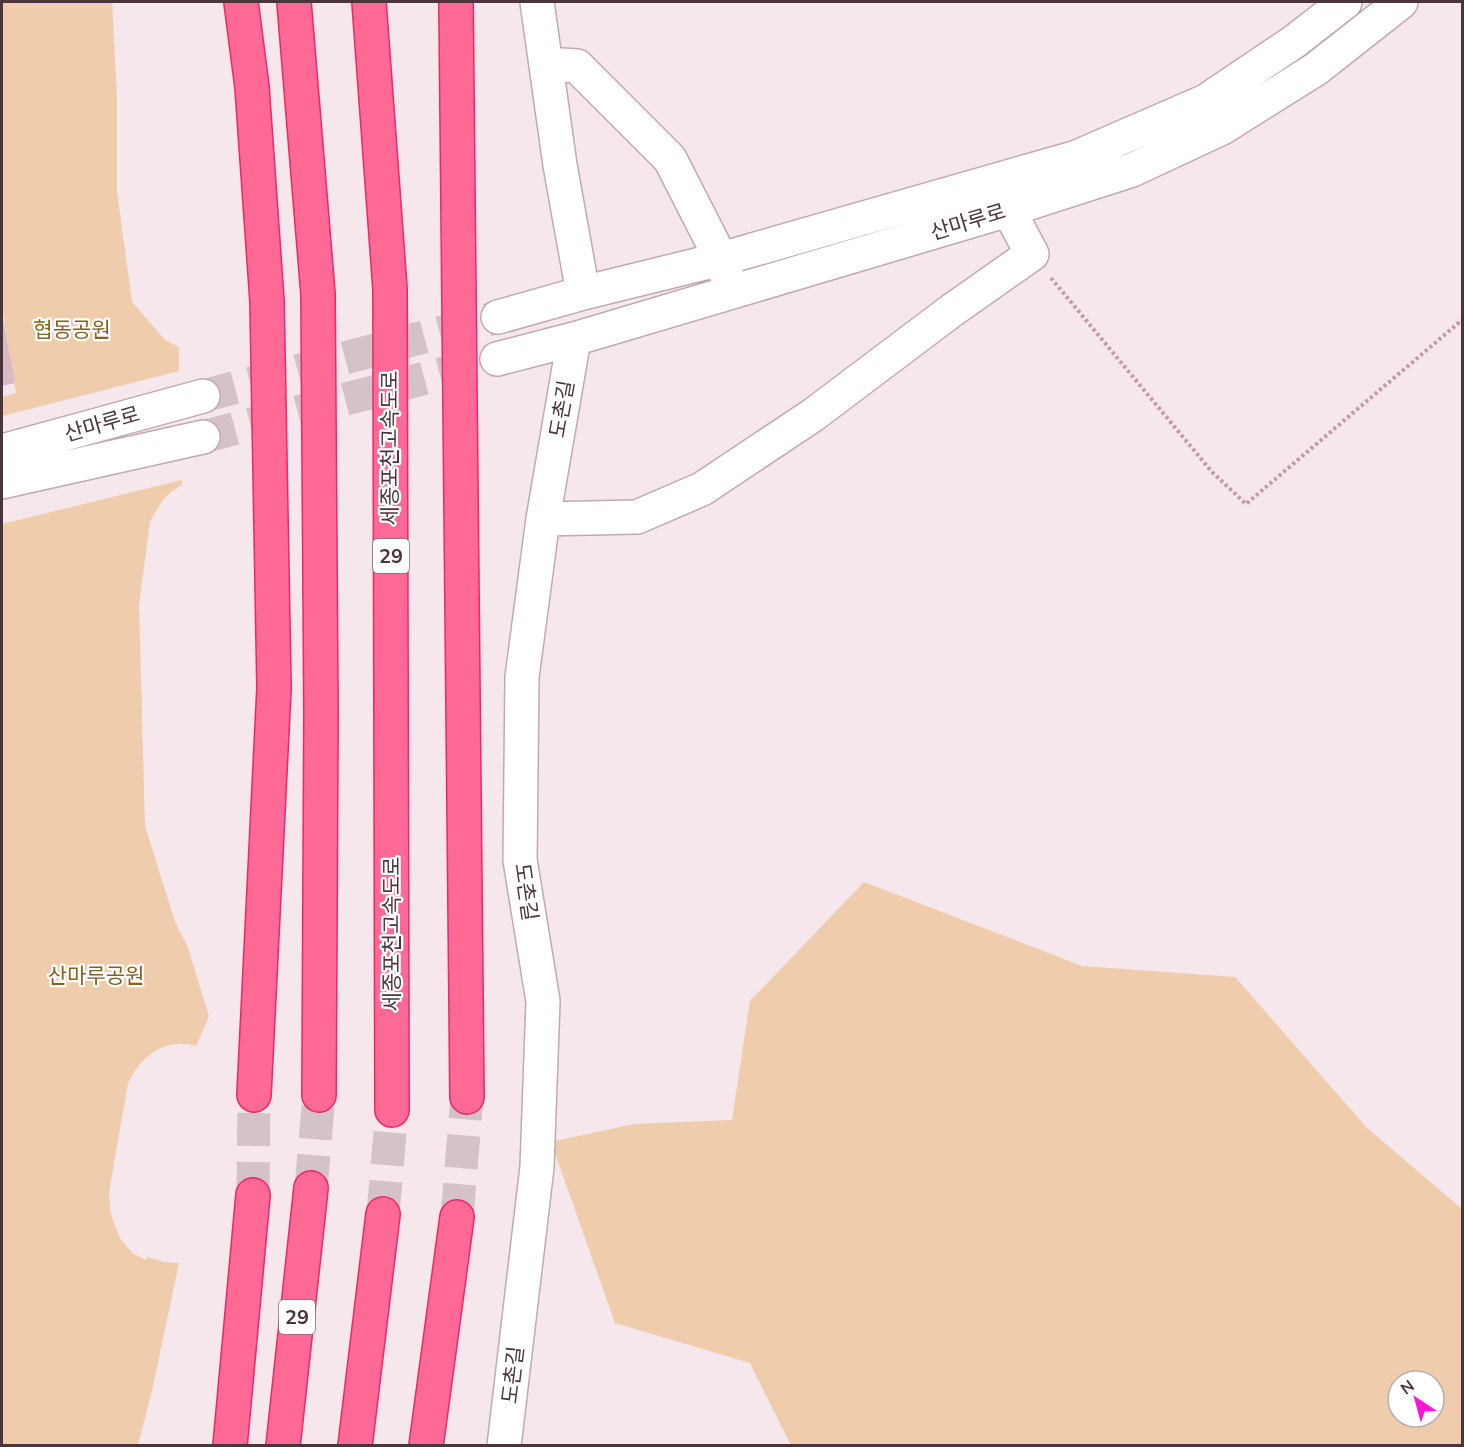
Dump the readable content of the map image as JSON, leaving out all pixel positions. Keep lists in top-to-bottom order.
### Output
{
  "streets": {
    "highway": ["세종포천고속도로", "29"],
    "street": ["산마루로", "도촌길"]
  },
  "crossings": [
    ["산마루로", "도촌길"]
  ],
  "parks": ["협동공원", "산마루공원"],
  "north": "top left"
}
